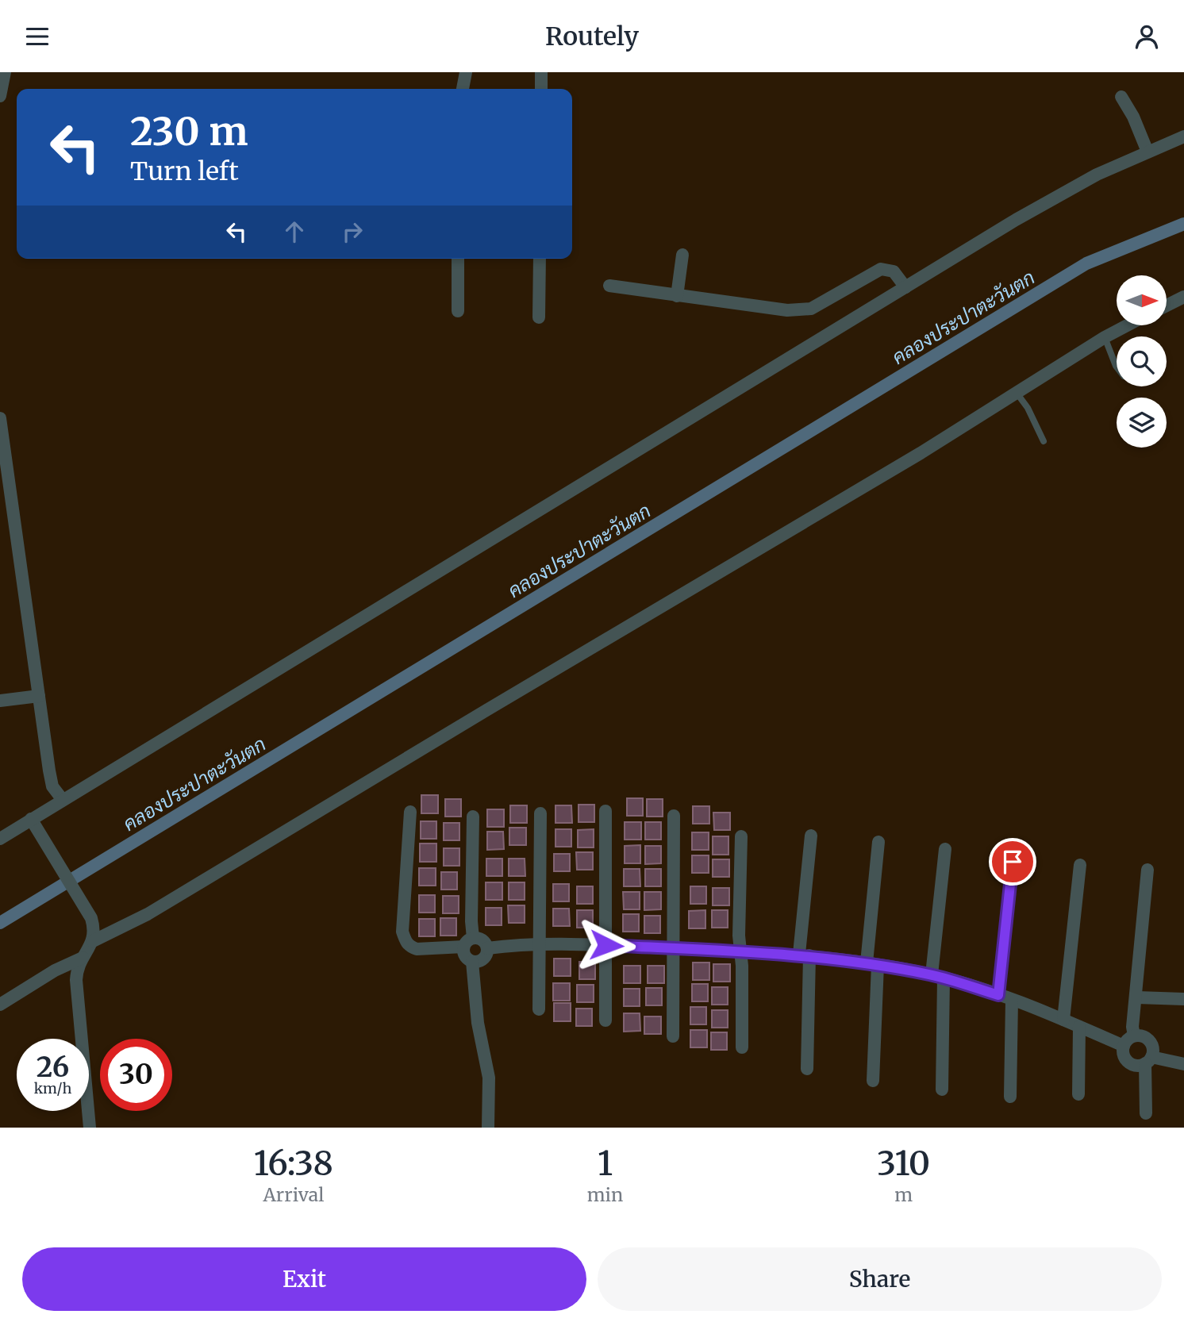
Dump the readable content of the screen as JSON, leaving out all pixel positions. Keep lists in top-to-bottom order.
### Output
{
  "water": ["คลองประปาตะวันตก"],
  "north": "right",
  "page": {
    "header": "Routely",
    "turn": ["230 m", "Turn left"],
    "speed": "26 km/h",
    "limit": "30",
    "eta": [
      "16:38",
      "Arrival",
      "1",
      "min",
      "310",
      "m"
    ],
    "buttons": ["Exit", "Share"]
  }
}
